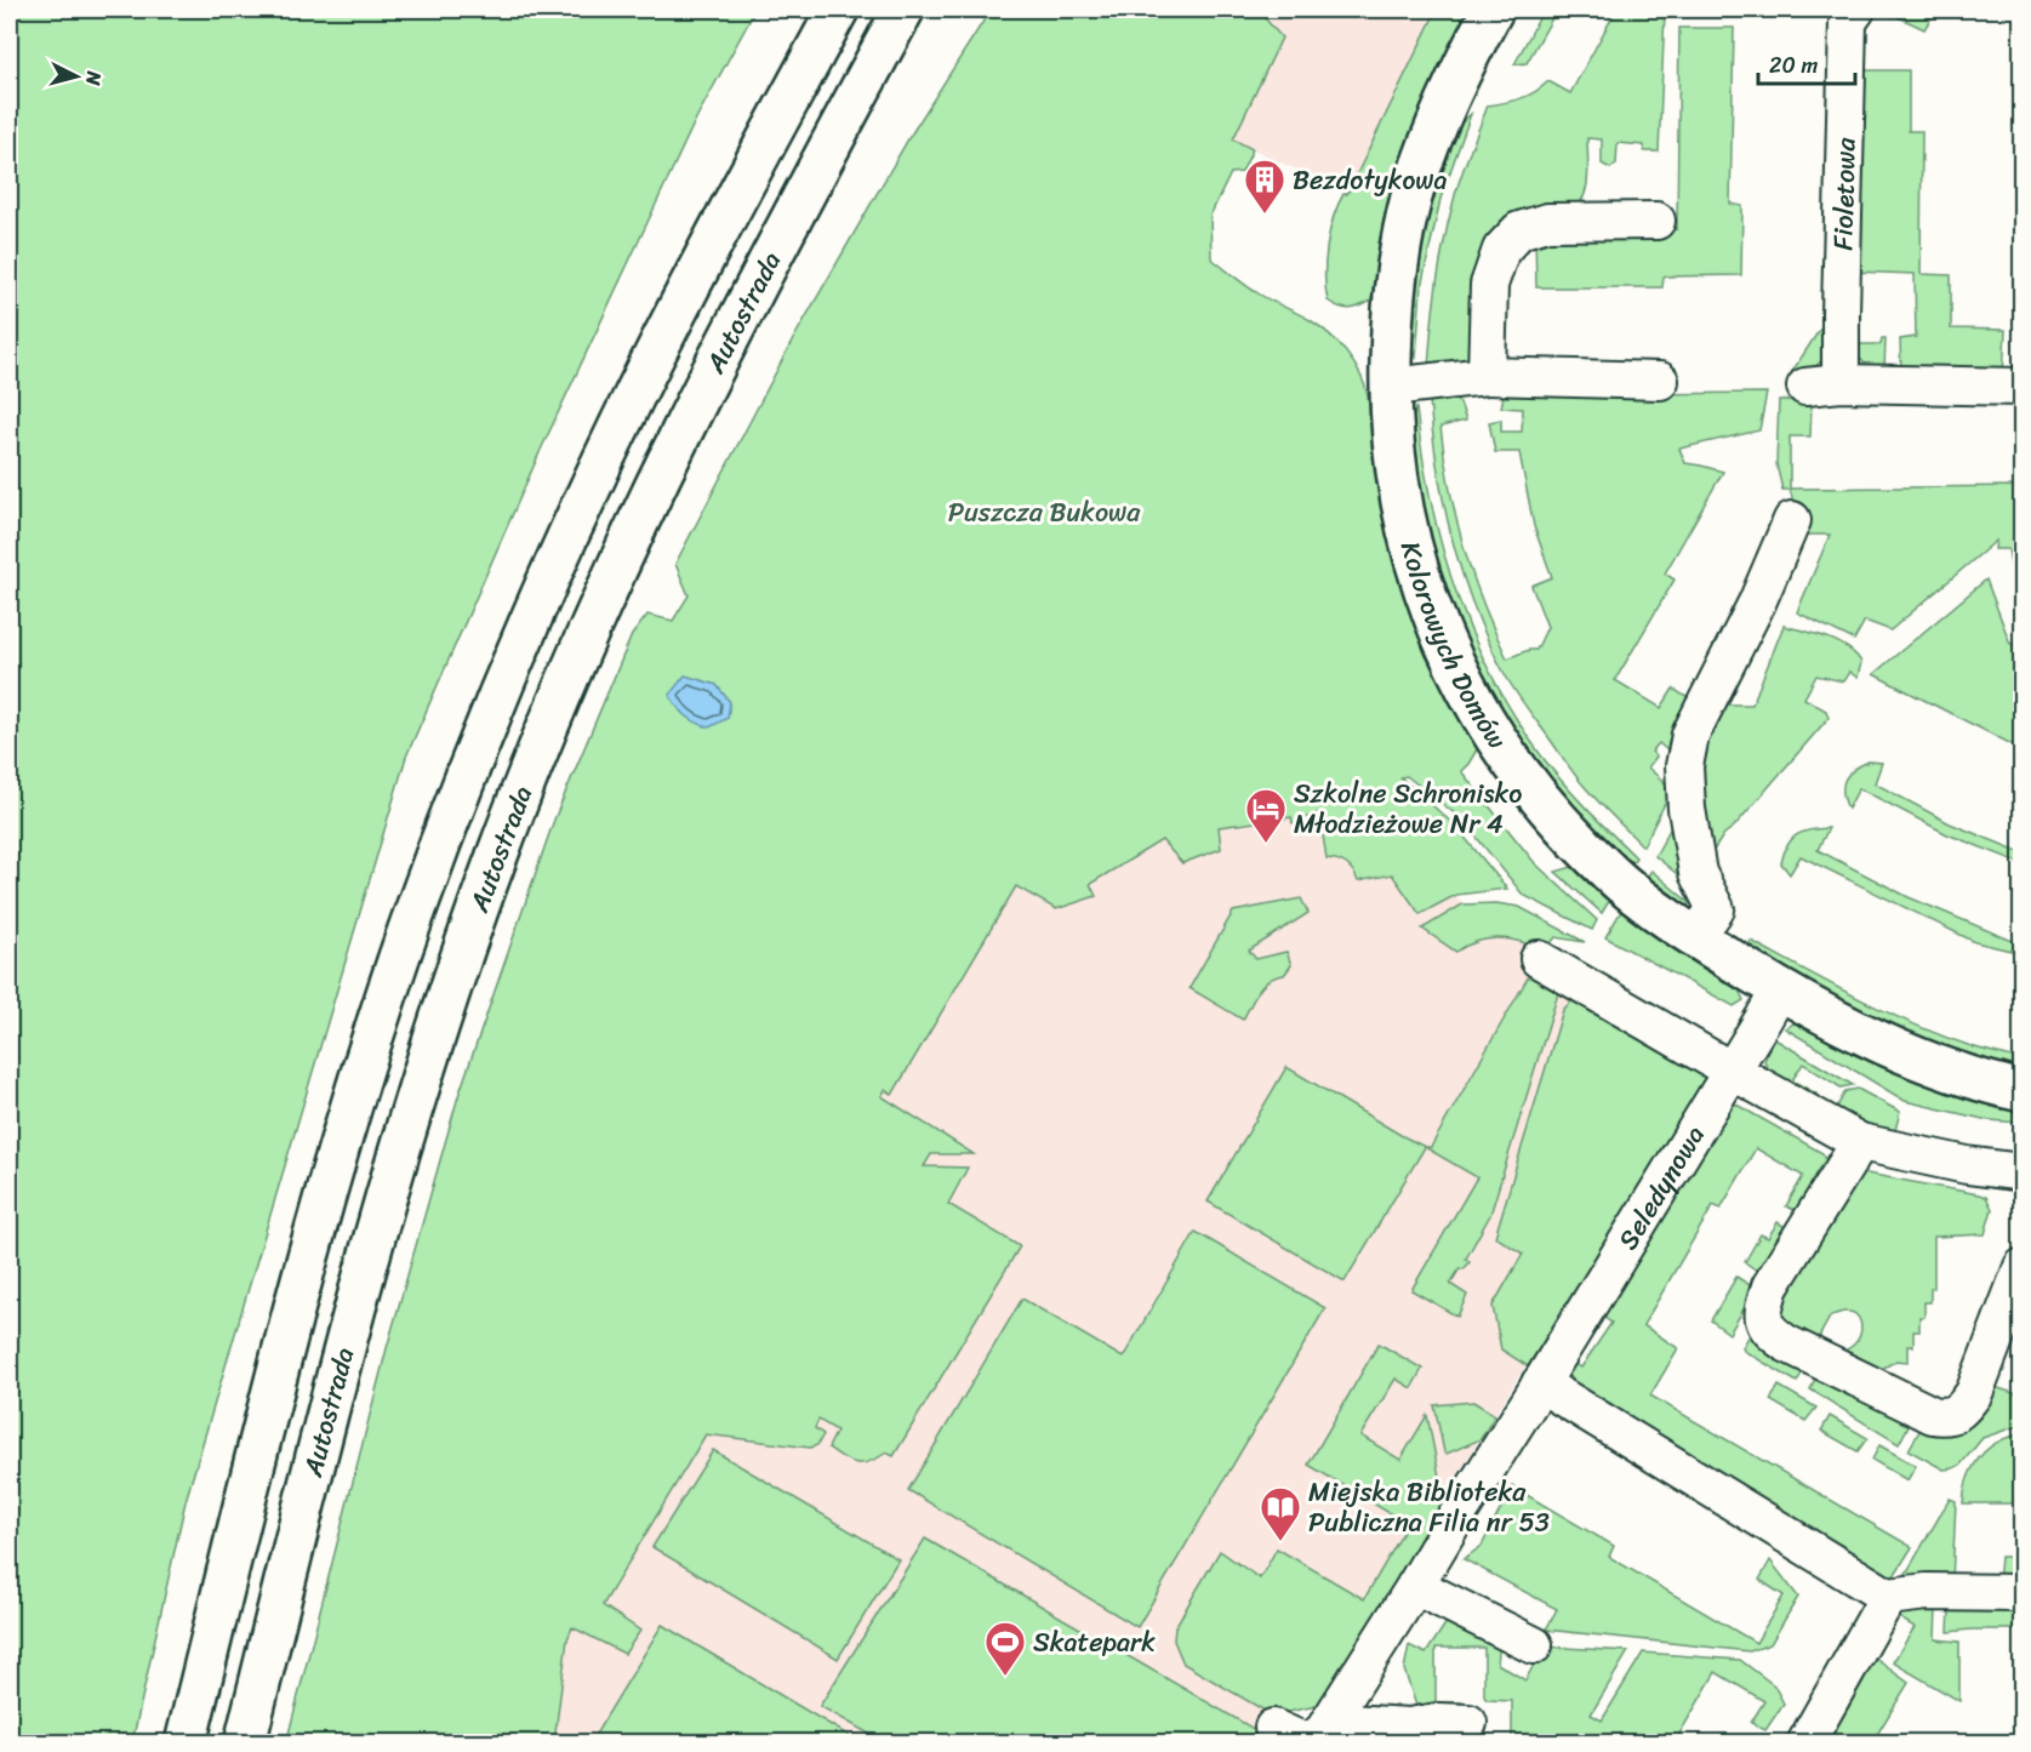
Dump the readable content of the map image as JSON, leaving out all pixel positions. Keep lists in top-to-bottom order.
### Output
{
  "streets": {
    "main road": ["Autostrada", "Kolorowych Domów"],
    "street": ["Fioletowa", "Seledynowa"]
  },
  "crossings": [
    ["Kolorowych Domów", "Seledynowa"]
  ],
  "parks": ["Puszcza Bukowa"],
  "places": {
    "building": ["Bezdotykowa"],
    "hotel": ["Szkolne Schronisko Młodzieżowe Nr 4"],
    "library": ["Miejska Biblioteka Publiczna Filia nr 53"],
    "sports": ["Skatepark"]
  },
  "scale_bar": "20 m",
  "north": "right"
}
